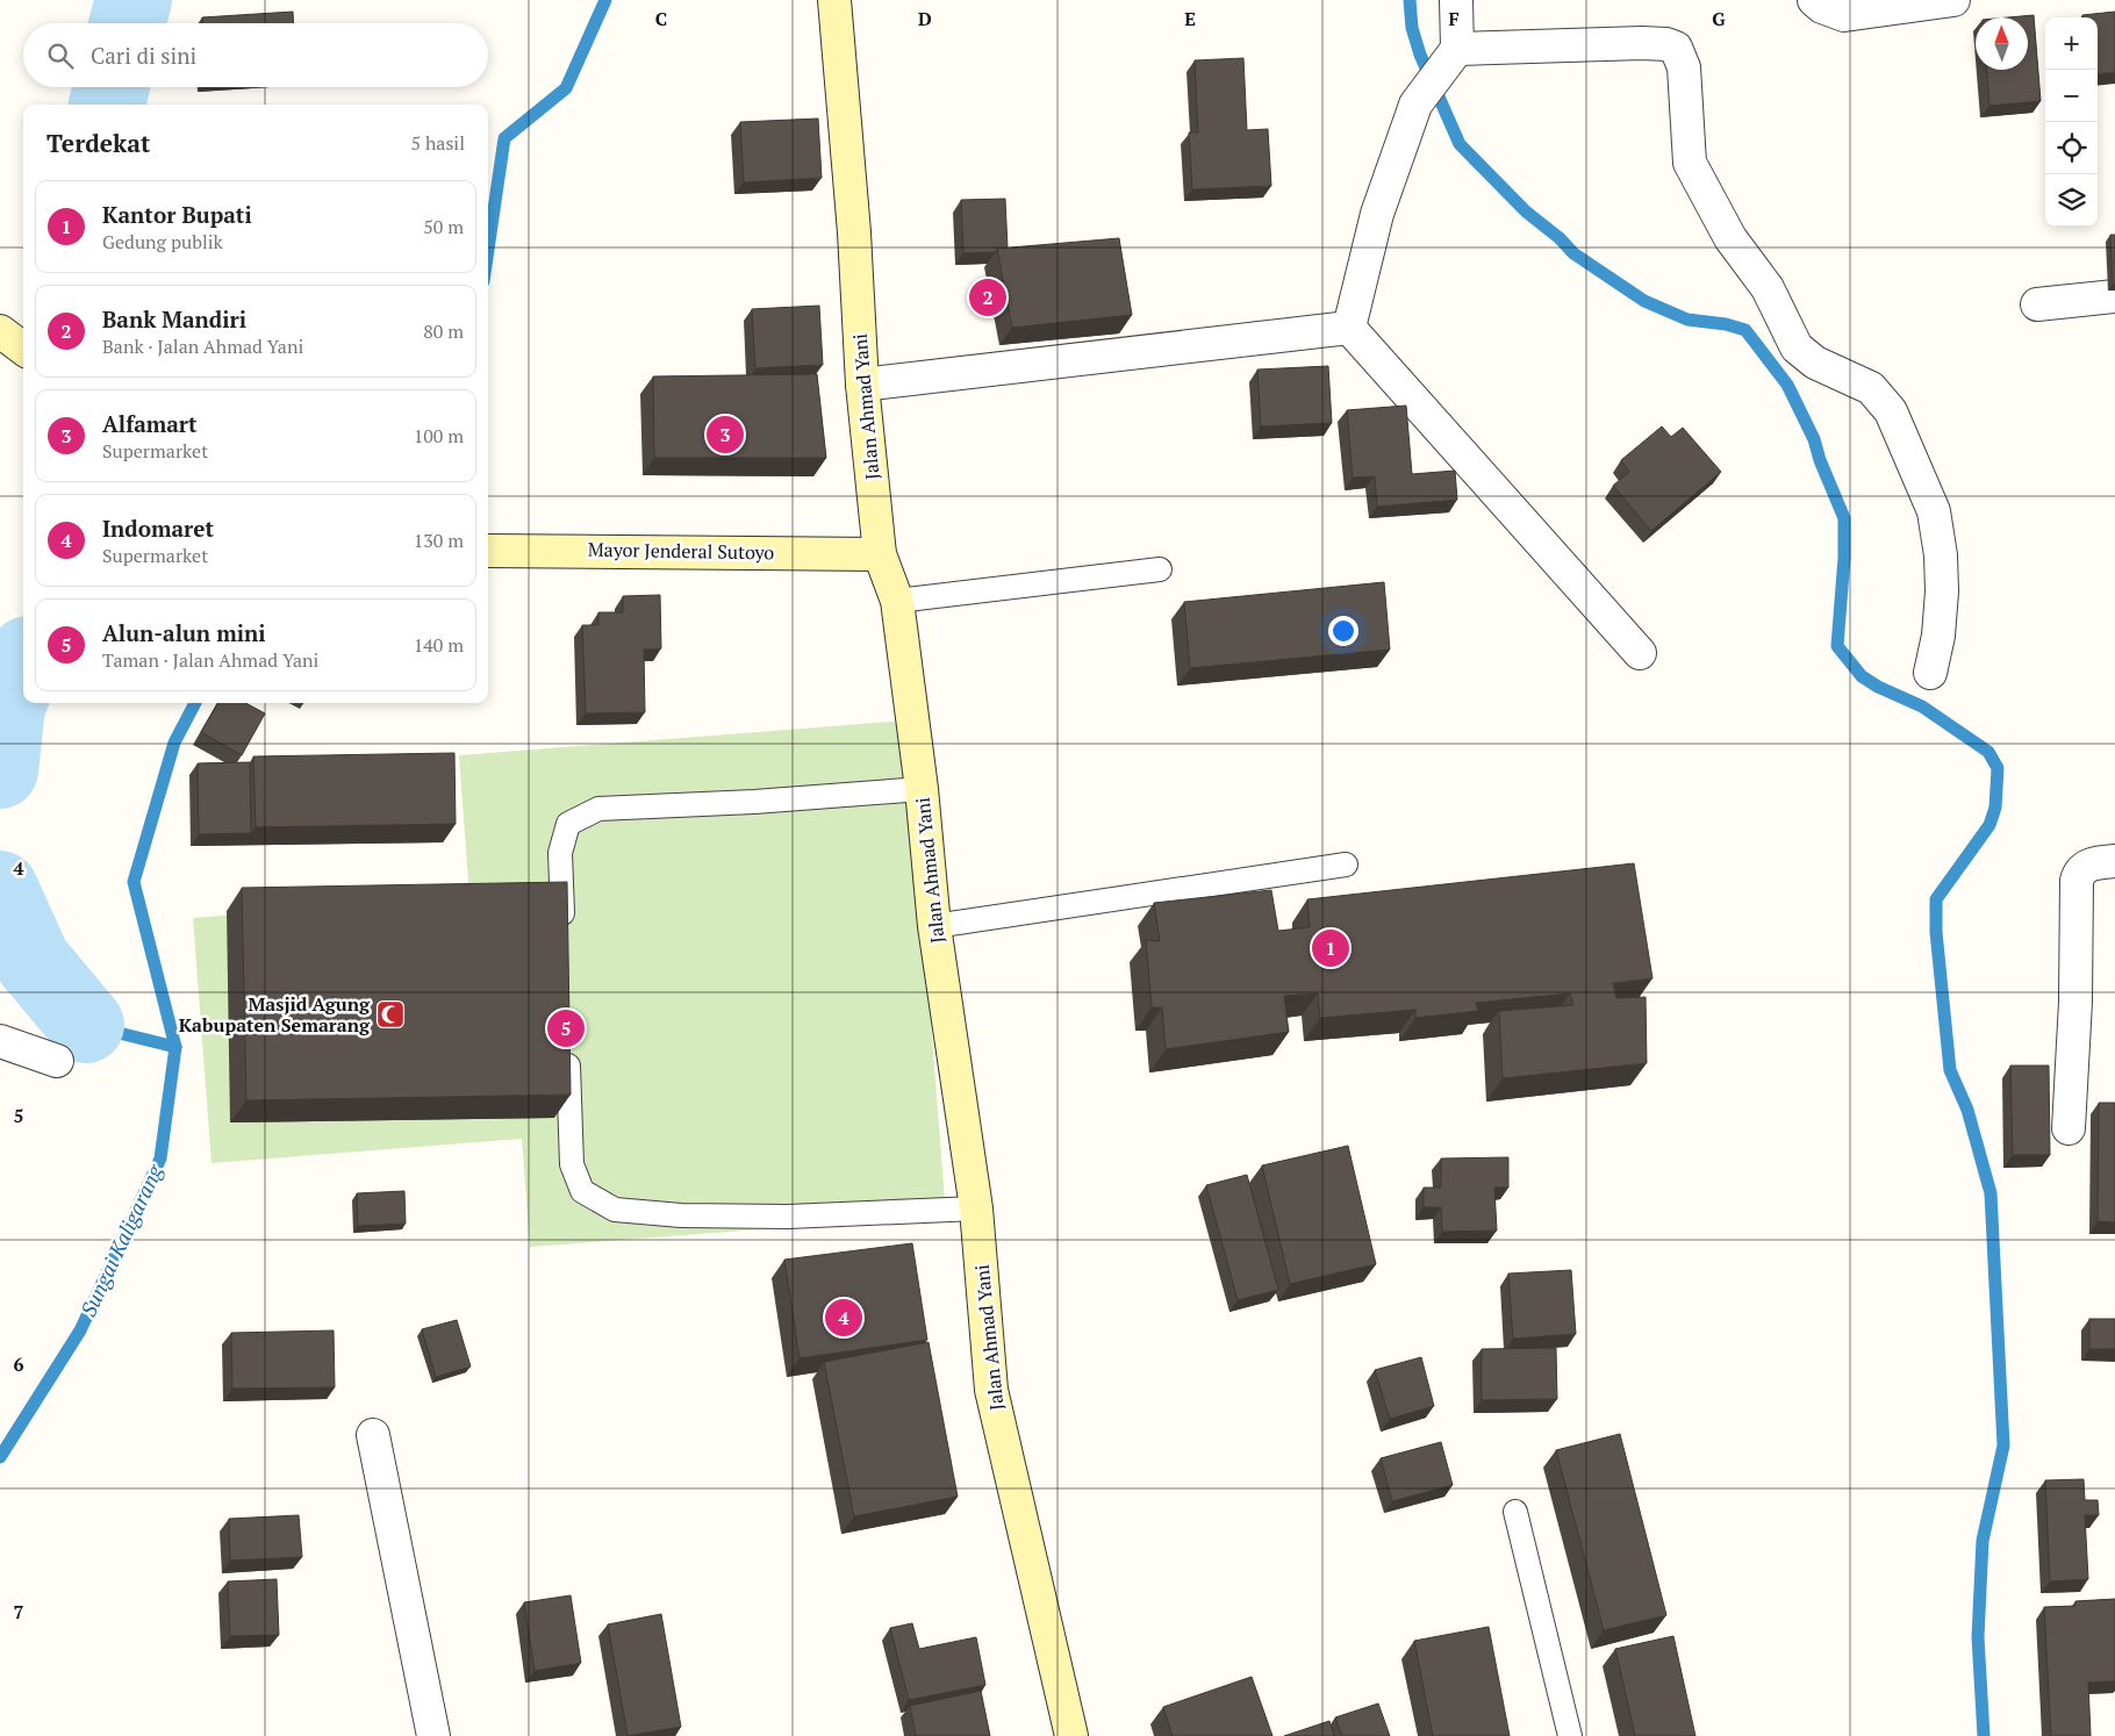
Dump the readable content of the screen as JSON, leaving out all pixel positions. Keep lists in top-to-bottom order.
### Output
{
  "streets": {
    "street": ["Jalan Ahmad Yani", "Mayor Jenderal Sutoyo"]
  },
  "crossings": [
    ["Jalan Ahmad Yani", "Mayor Jenderal Sutoyo"]
  ],
  "water": ["Sungai Kaligarang"],
  "places": {
    "mosque": ["Masjid Agung Kabupaten Semarang"]
  },
  "north": "top",
  "page": {
    "map_buttons": ["+", "−"],
    "search": "Cari di sini",
    "heading": ["Terdekat", "5 hasil"],
    "list": [
      {
        "mark": "1",
        "name": "Kantor Bupati",
        "note": "Gedung publik",
        "value": "50 m"
      },
      {
        "mark": "2",
        "name": "Bank Mandiri",
        "note": "Bank · Jalan Ahmad Yani",
        "value": "80 m"
      },
      {
        "mark": "3",
        "name": "Alfamart",
        "note": "Supermarket",
        "value": "100 m"
      },
      {
        "mark": "4",
        "name": "Indomaret",
        "note": "Supermarket",
        "value": "130 m"
      },
      {
        "mark": "5",
        "name": "Alun-alun mini",
        "note": "Taman · Jalan Ahmad Yani",
        "value": "140 m"
      }
    ],
    "pins": [
      "2",
      "3",
      "1",
      "5",
      "4"
    ]
  },
  "grid": {
    "columns": [
      "C",
      "D",
      "E",
      "F",
      "G"
    ],
    "rows": [
      "4",
      "5",
      "6",
      "7"
    ]
  }
}
